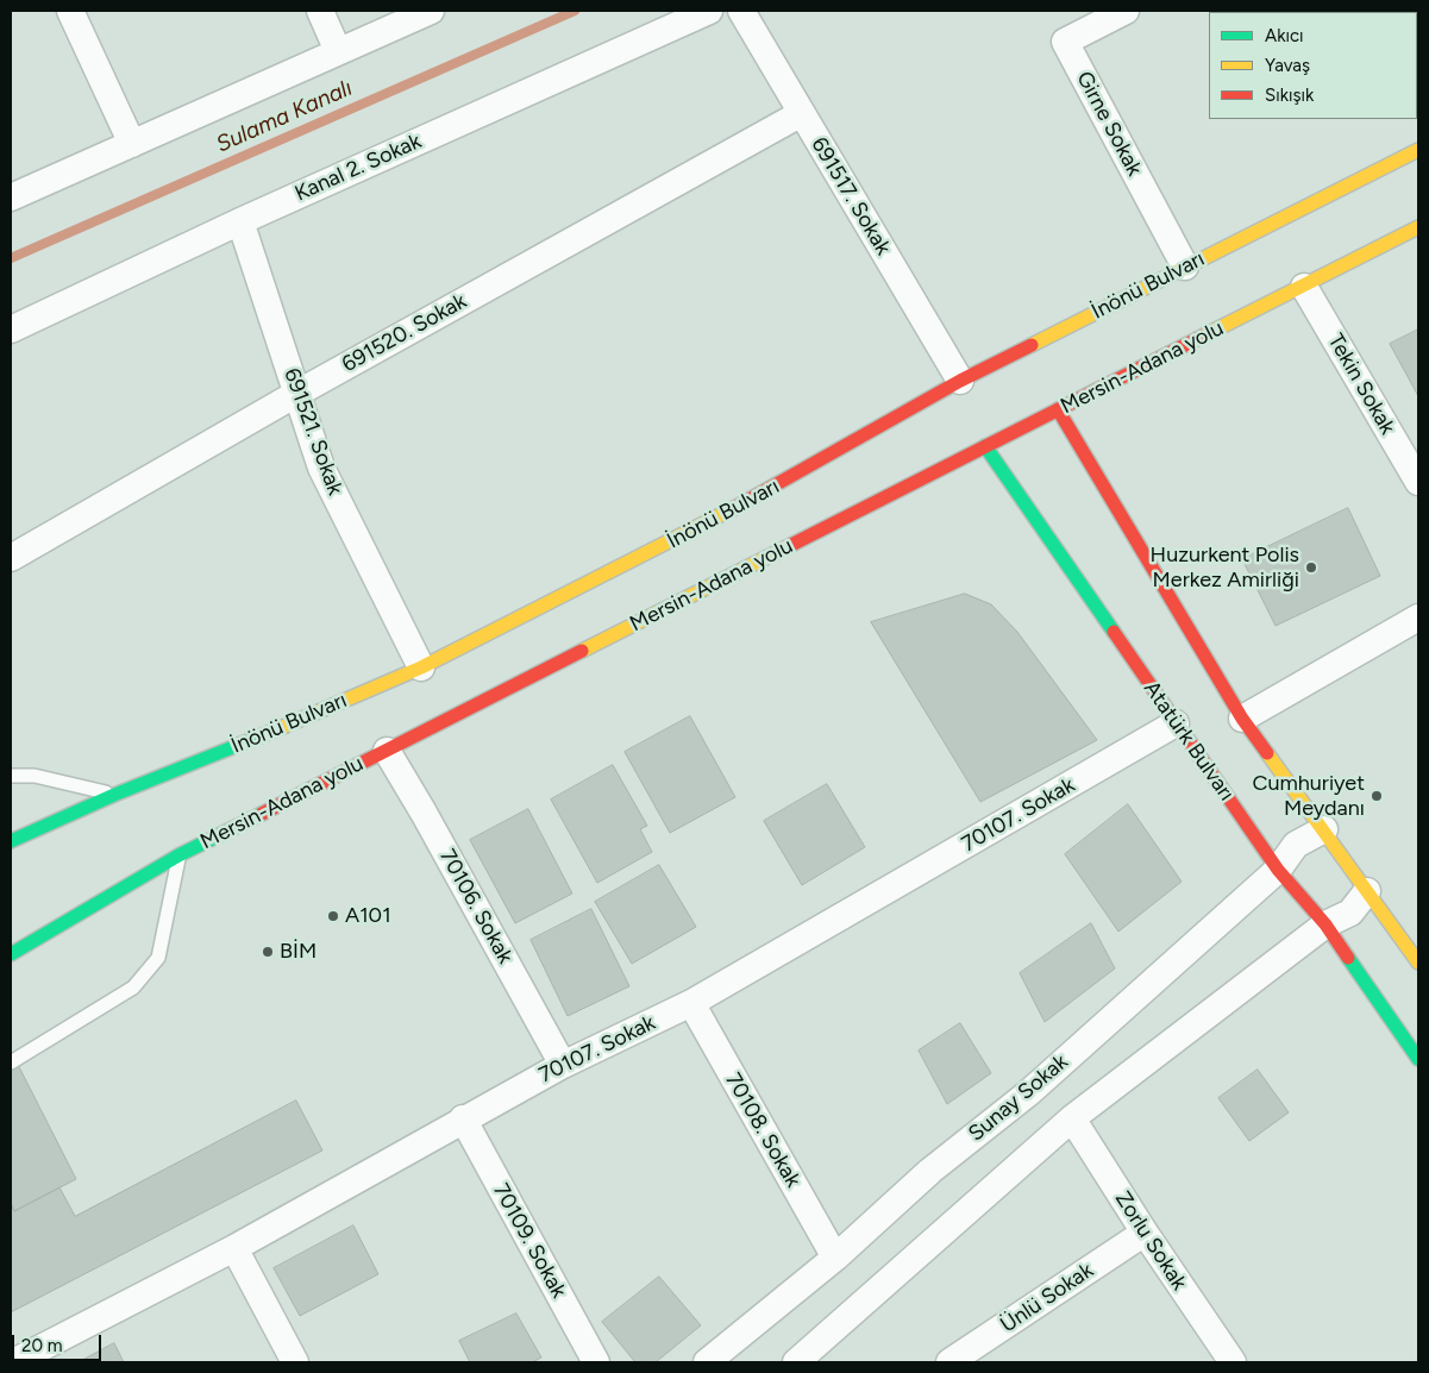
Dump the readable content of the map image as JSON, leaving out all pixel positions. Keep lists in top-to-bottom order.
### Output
{
  "streets": {
    "main road": ["İnönü Bulvarı", "Mersin-Adana yolu", "Atatürk Bulvarı"],
    "street": [
      "Girne Sokak",
      "Kanal 2. Sokak",
      "691517. Sokak",
      "691520. Sokak",
      "Tekin Sokak",
      "691521. Sokak",
      "70107. Sokak",
      "70106. Sokak",
      "Sunay Sokak",
      "70108. Sokak",
      "70109. Sokak",
      "Zorlu Sokak",
      "Ünlü Sokak"
    ]
  },
  "crossings": [
    ["Girne Sokak", "İnönü Bulvarı"],
    ["Kanal 2. Sokak", "691521. Sokak"],
    ["691517. Sokak", "İnönü Bulvarı"],
    ["691517. Sokak", "691520. Sokak"],
    ["İnönü Bulvarı", "691521. Sokak"],
    ["691520. Sokak", "691521. Sokak"],
    ["Mersin-Adana yolu", "Tekin Sokak"],
    ["Mersin-Adana yolu", "Atatürk Bulvarı"],
    ["Mersin-Adana yolu", "70106. Sokak"],
    ["Atatürk Bulvarı", "70107. Sokak"],
    ["Atatürk Bulvarı", "Sunay Sokak"],
    ["70107. Sokak", "70106. Sokak"],
    ["70107. Sokak", "70108. Sokak"],
    ["70107. Sokak", "70109. Sokak"],
    ["Sunay Sokak", "70108. Sokak"],
    ["Zorlu Sokak", "Ünlü Sokak"]
  ],
  "water": ["Sulama Kanalı"],
  "places": [
    "Huzurkent Polis Merkez Amirliği",
    "Cumhuriyet Meydanı",
    "A101",
    "BİM"
  ],
  "legend": ["Akıcı", "Yavaş", "Sıkışık"],
  "scale_bar": "20 m"
}
